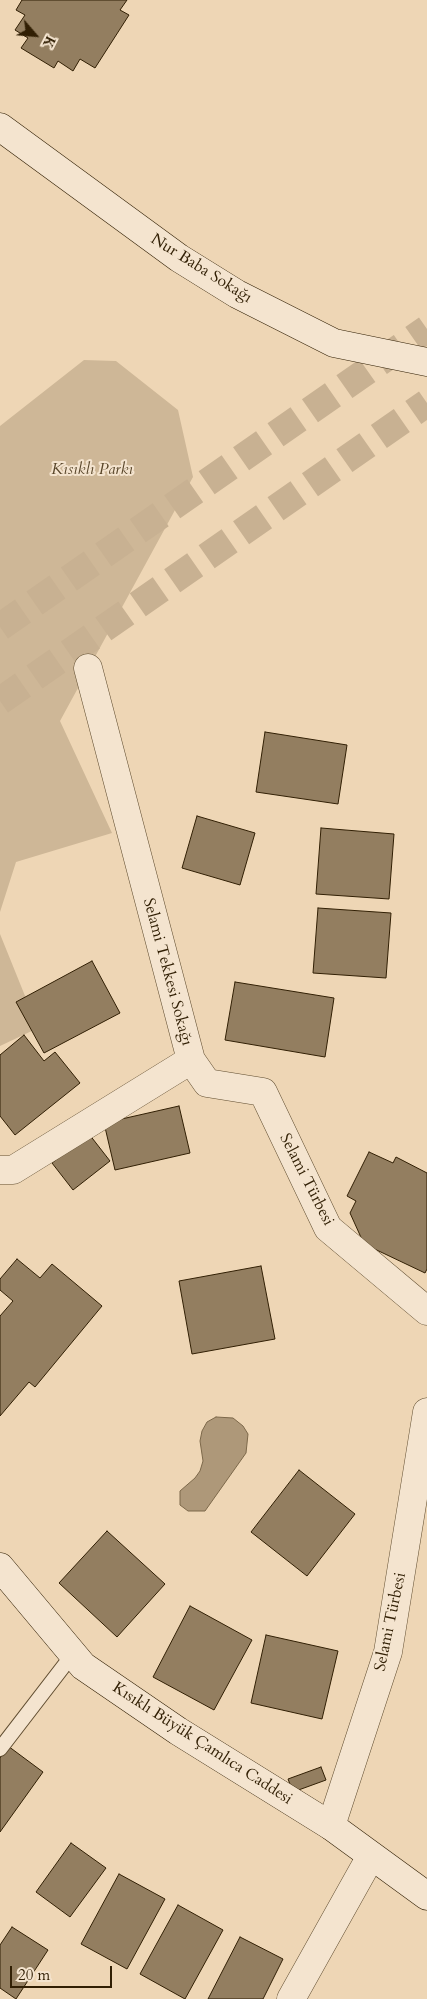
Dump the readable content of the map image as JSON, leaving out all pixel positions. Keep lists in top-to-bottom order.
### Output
{
  "streets": {
    "street": [
      "Nur Baba Sokağı",
      "Selami Tekkesi Sokağı",
      "Selami Türbesi",
      "Kısıklı Büyük Çamlıca Caddesi"
    ]
  },
  "crossings": [
    ["Selami Tekkesi Sokağı", "Selami Türbesi"],
    ["Selami Türbesi", "Kısıklı Büyük Çamlıca Caddesi"]
  ],
  "parks": ["Kısıklı Parkı"],
  "scale_bar": "20 m",
  "north": "bottom right"
}
